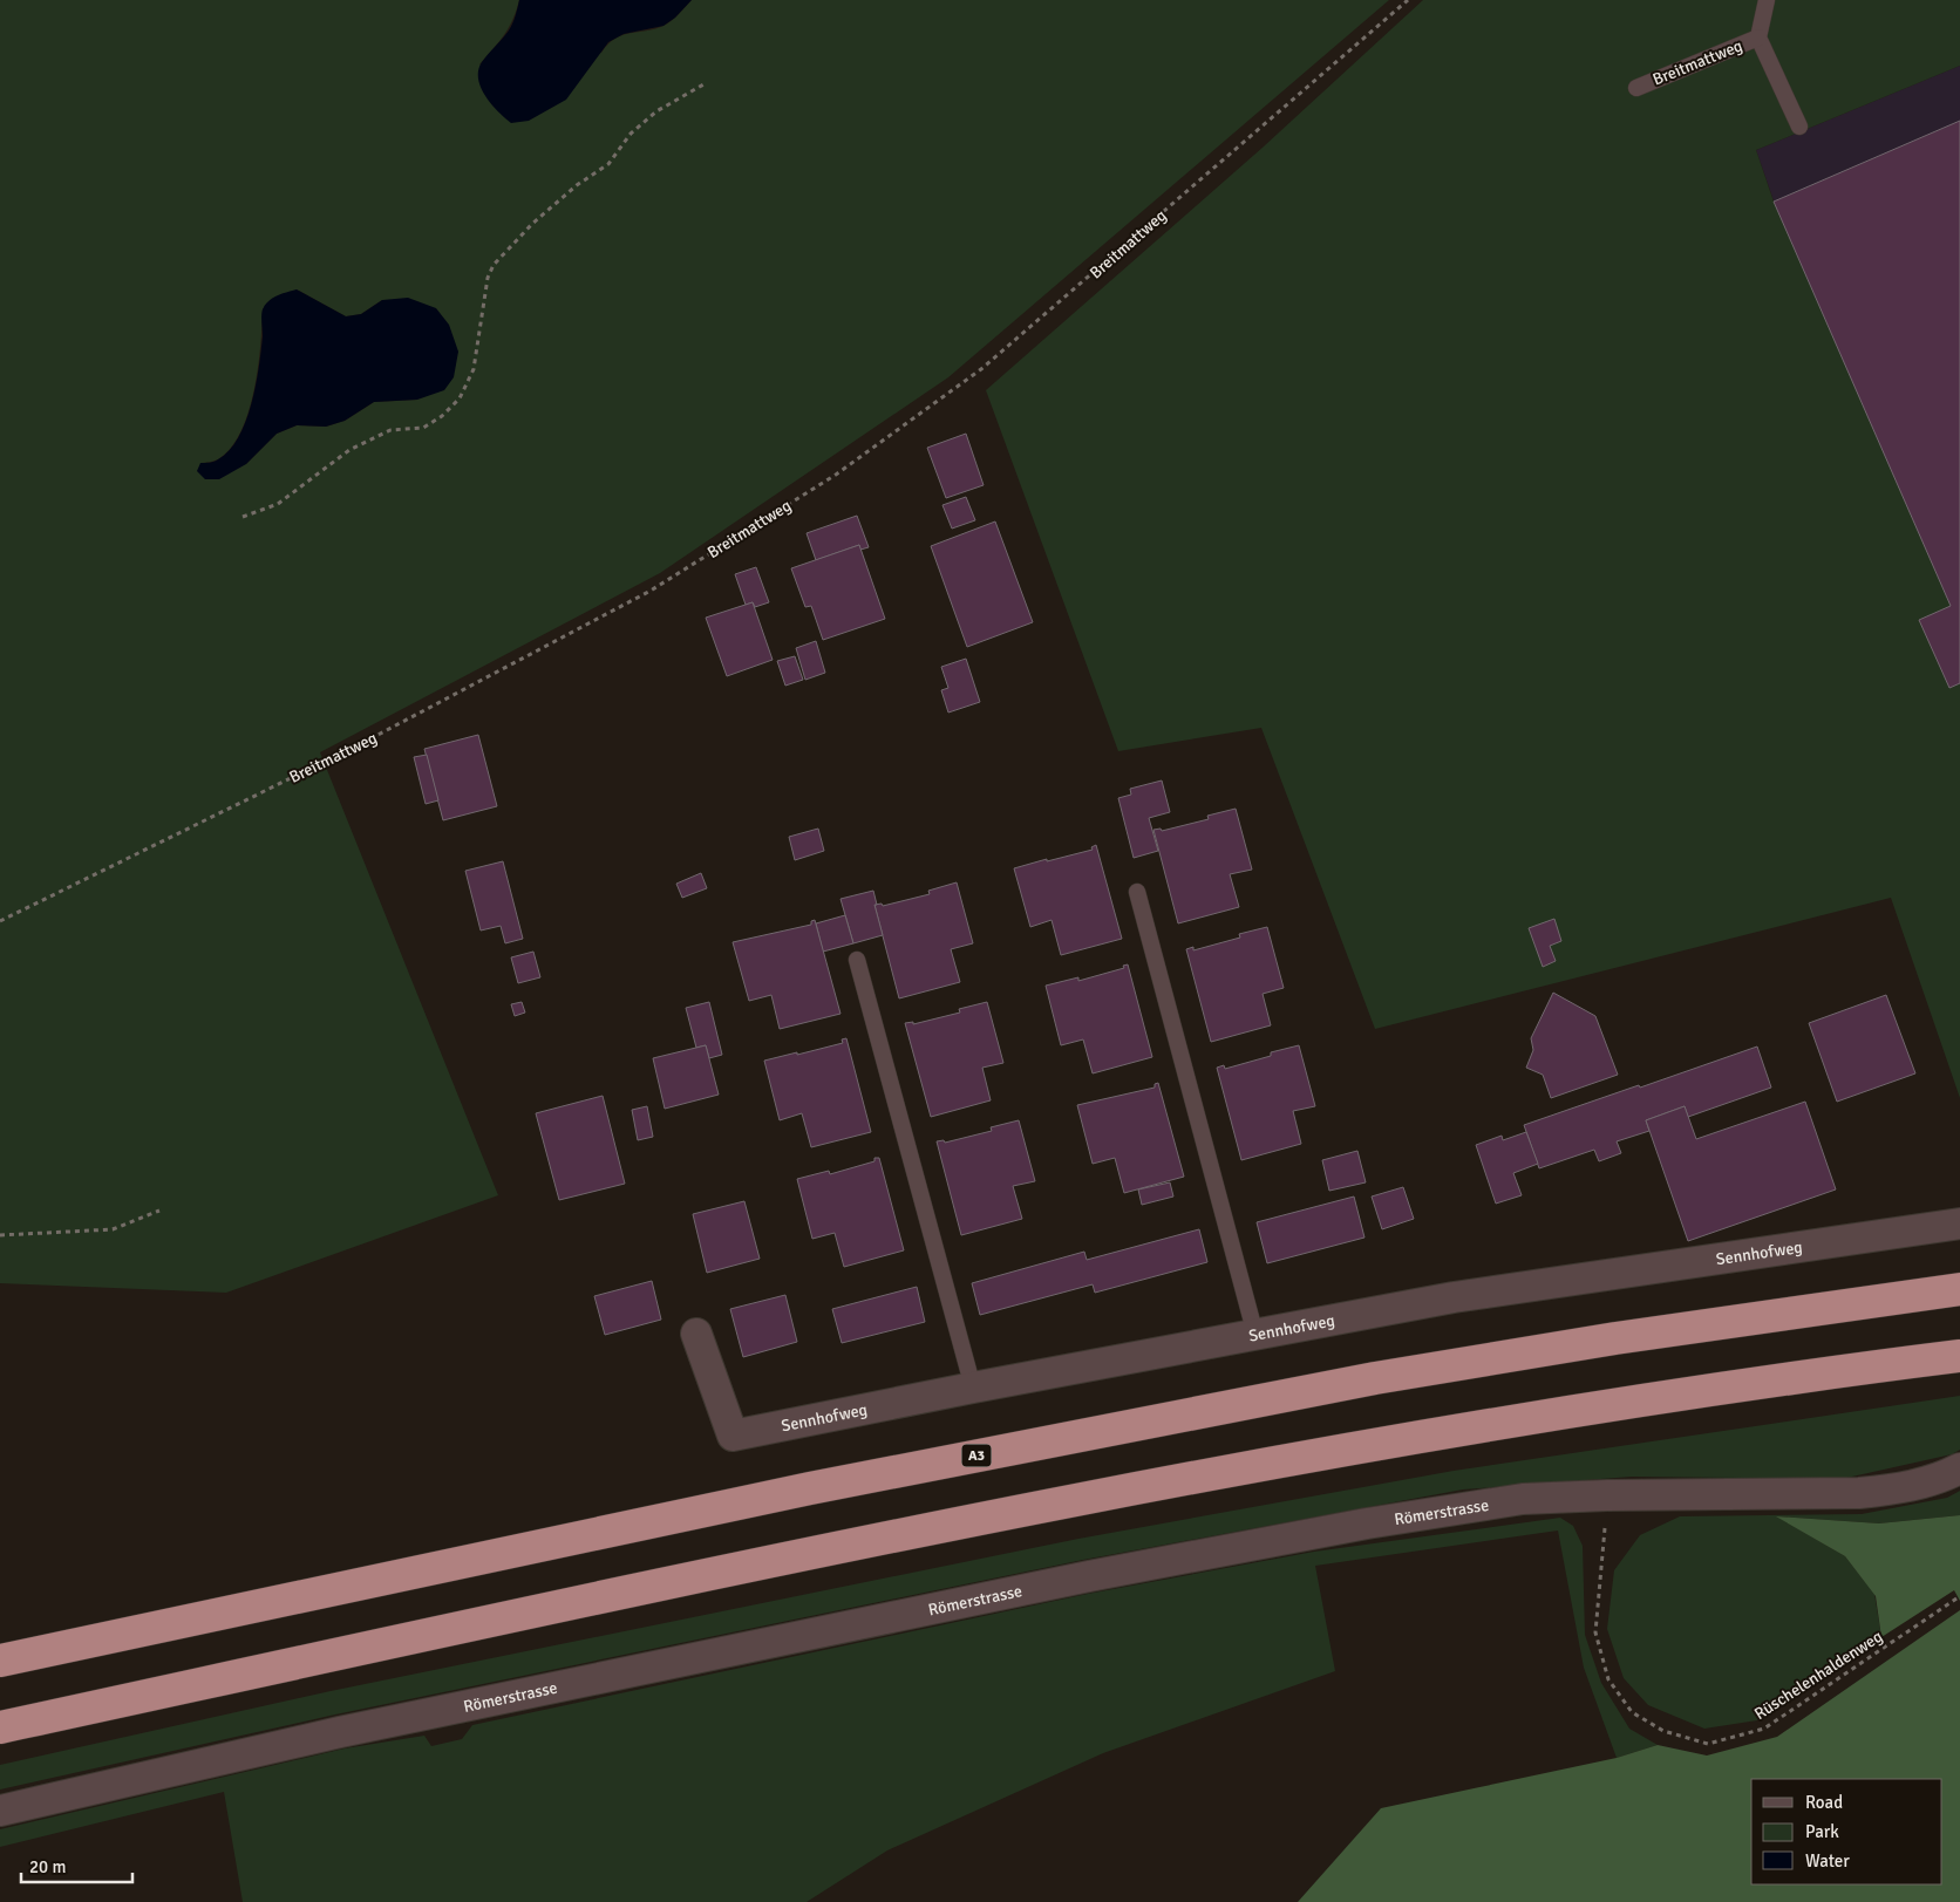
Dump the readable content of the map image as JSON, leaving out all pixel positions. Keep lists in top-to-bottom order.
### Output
{
  "streets": {
    "highway": ["A3"],
    "street": ["Sennhofweg", "Römerstrasse"],
    "lane": ["Breitmattweg"],
    "path": ["Rüschelenhaldenweg"]
  },
  "crossings": [
    ["Römerstrasse", "Rüschelenhaldenweg"]
  ],
  "legend": ["Road", "Park", "Water"],
  "scale_bar": "20 m"
}
